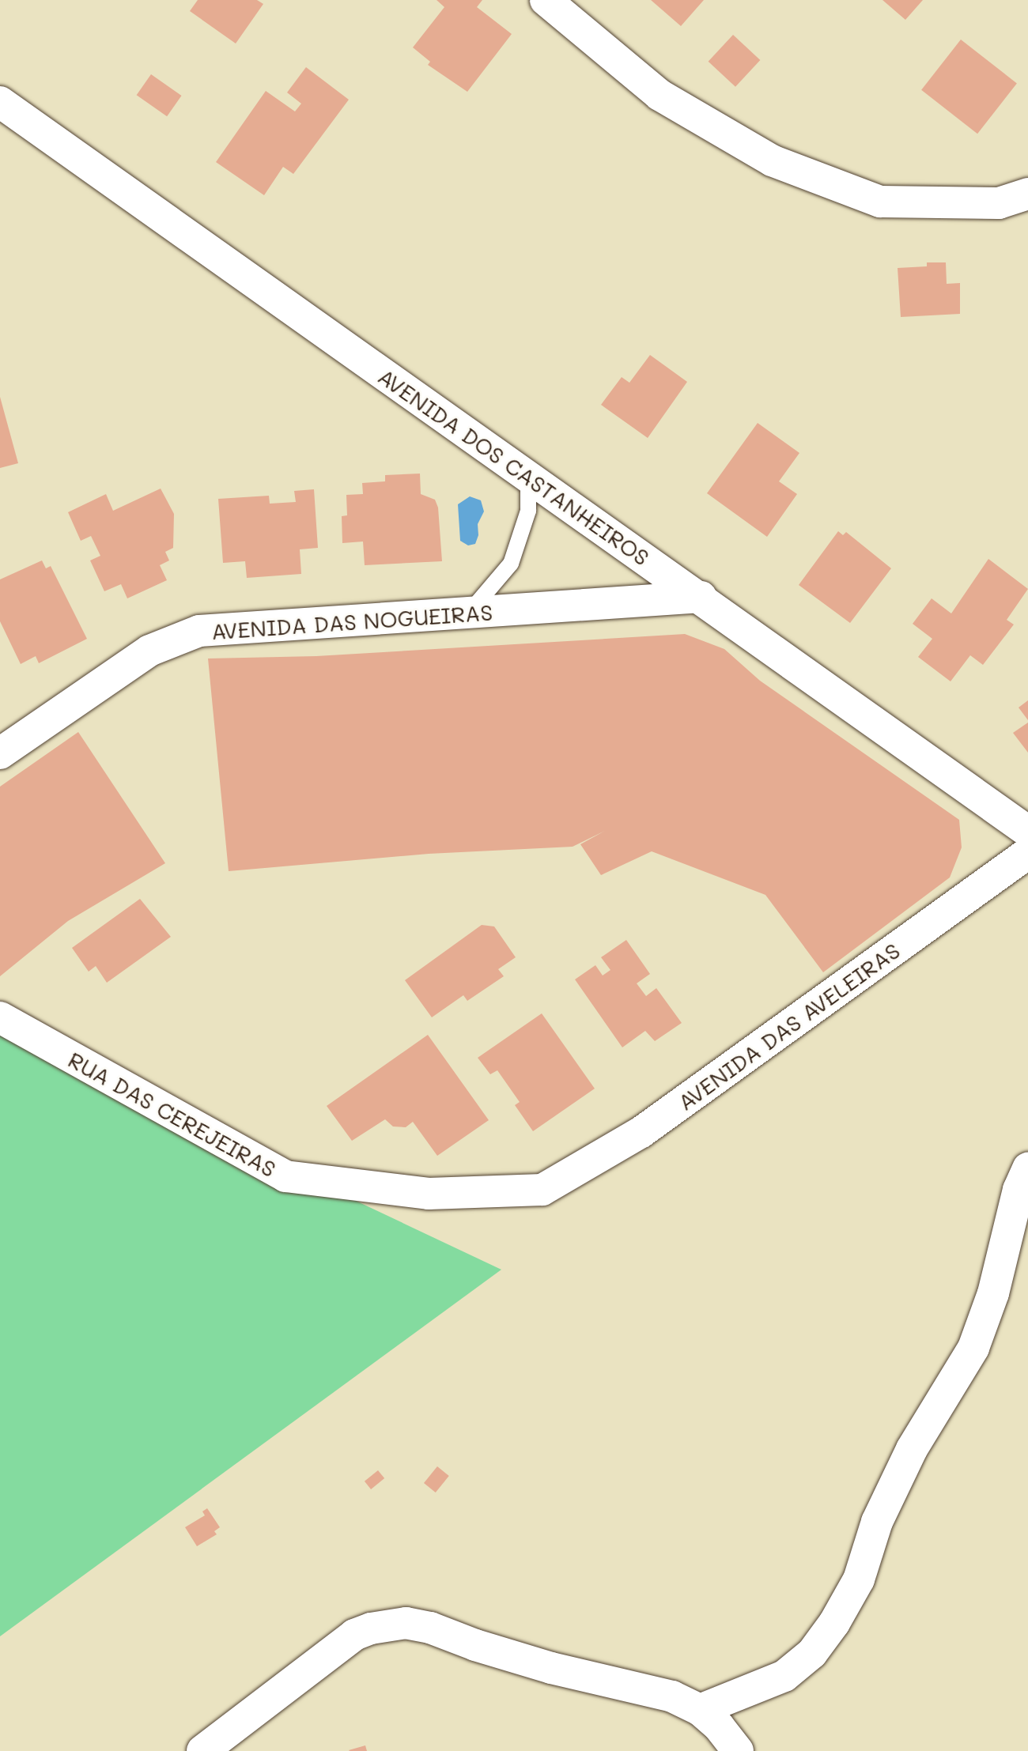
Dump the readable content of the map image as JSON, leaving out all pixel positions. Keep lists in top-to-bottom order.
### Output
{
  "streets": {
    "street": [
      "AVENIDA DOS CASTANHEIROS",
      "AVENIDA DAS NOGUEIRAS",
      "AVENIDA DAS AVELEIRAS",
      "RUA DAS CEREJEIRAS"
    ]
  },
  "crossings": [
    ["AVENIDA DOS CASTANHEIROS", "AVENIDA DAS NOGUEIRAS"],
    ["AVENIDA DAS AVELEIRAS", "RUA DAS CEREJEIRAS"]
  ]
}
